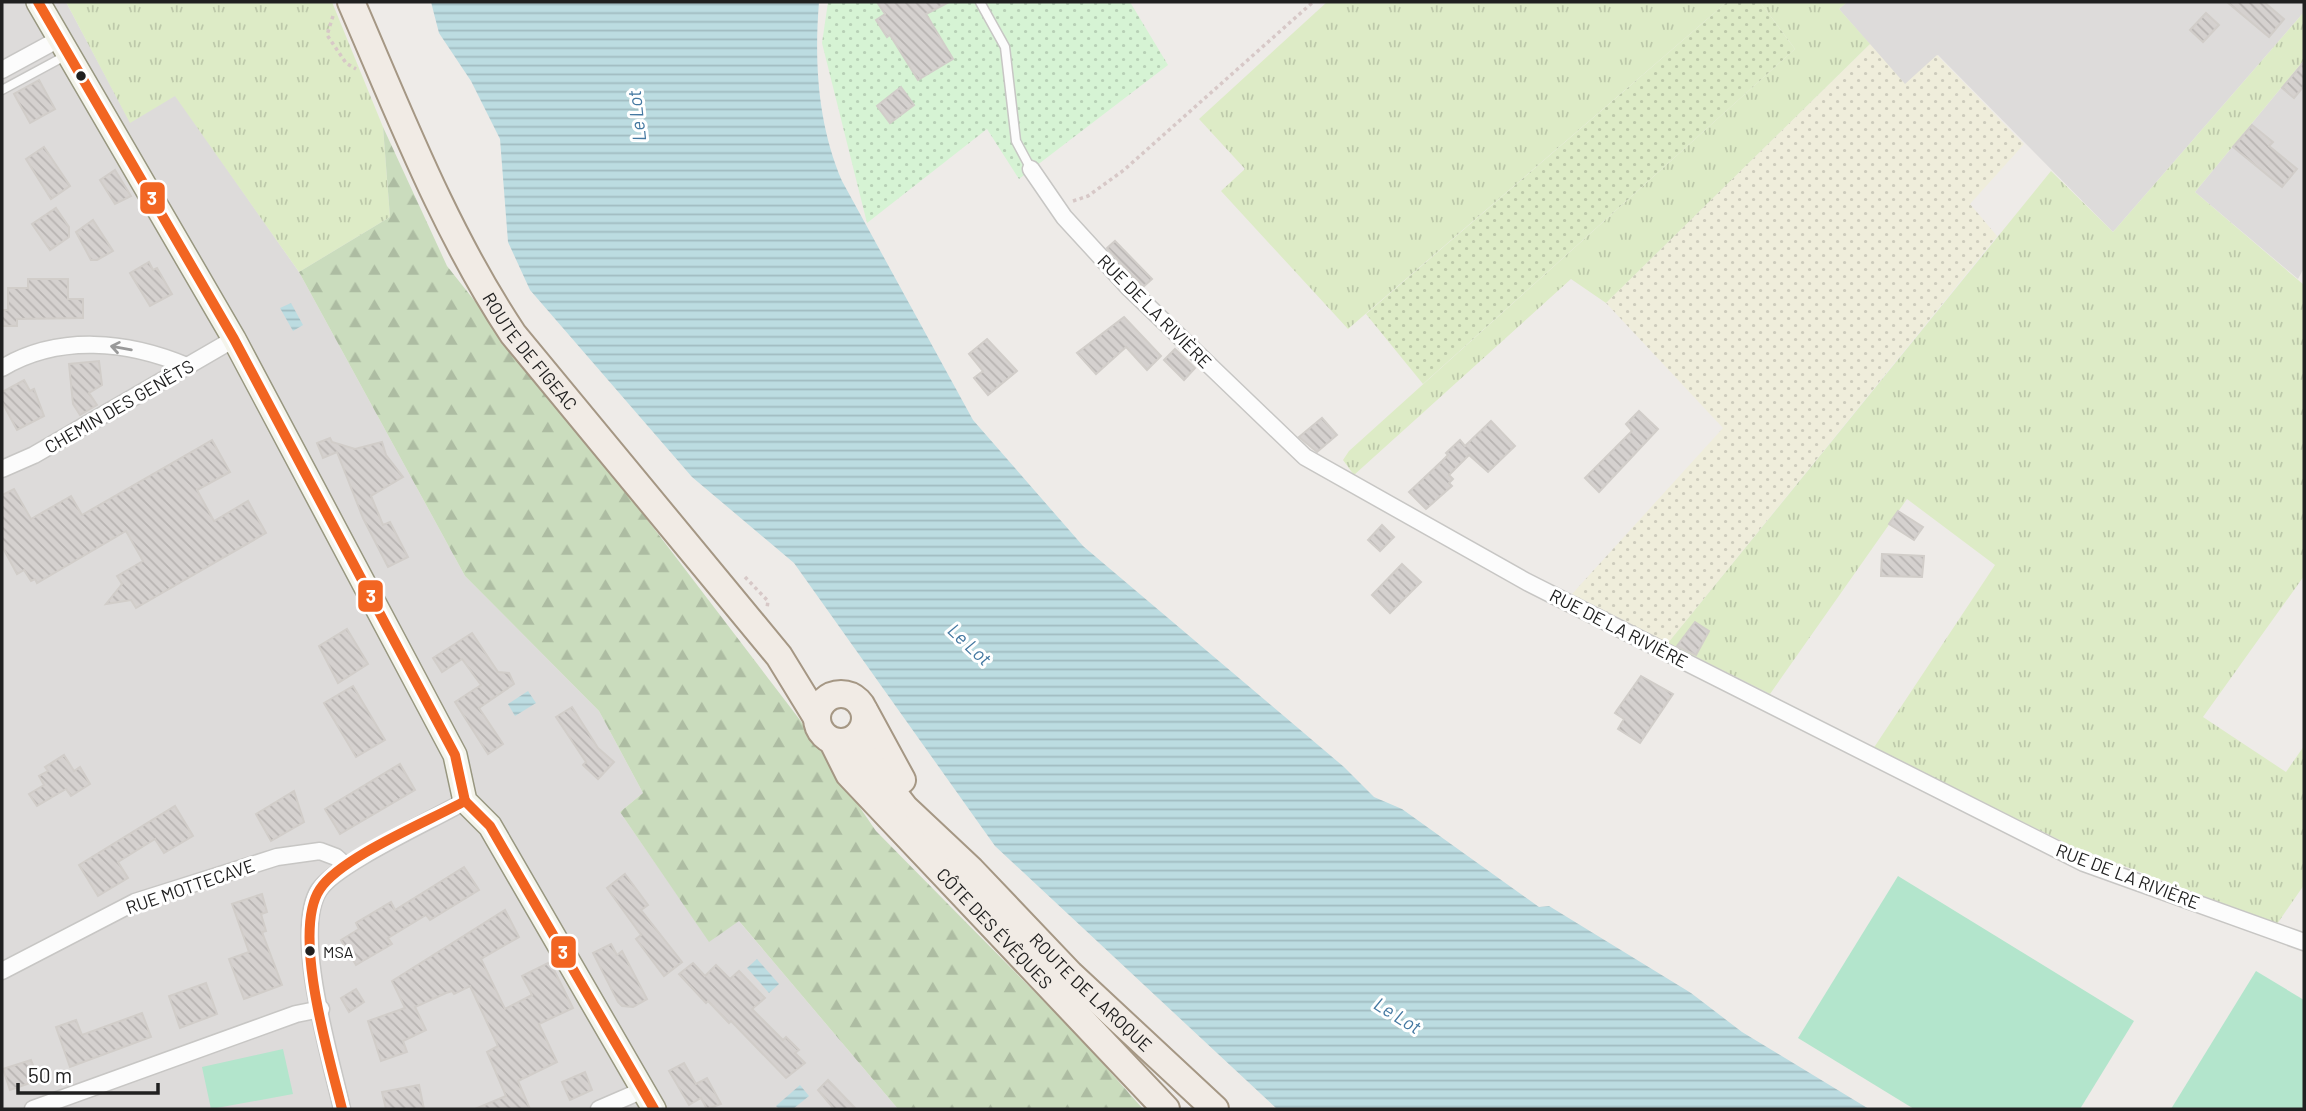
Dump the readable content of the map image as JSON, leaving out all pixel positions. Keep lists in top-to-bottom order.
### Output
{
  "streets": {
    "main road": ["ROUTE DE FIGEAC", "CÔTE DES ÉVÊQUES", "ROUTE DE LAROQUE"],
    "street": ["RUE DE LA RIVIÈRE", "CHEMIN DES GENÊTS", "RUE MOTTECAVE"]
  },
  "crossings": [
    ["ROUTE DE FIGEAC", "CÔTE DES ÉVÊQUES"],
    ["ROUTE DE FIGEAC", "ROUTE DE LAROQUE"],
    ["CÔTE DES ÉVÊQUES", "ROUTE DE LAROQUE"]
  ],
  "water": ["Le Lot"],
  "places": ["MSA"],
  "lines": ["transit line 3"],
  "scale_bar": "50 m"
}
